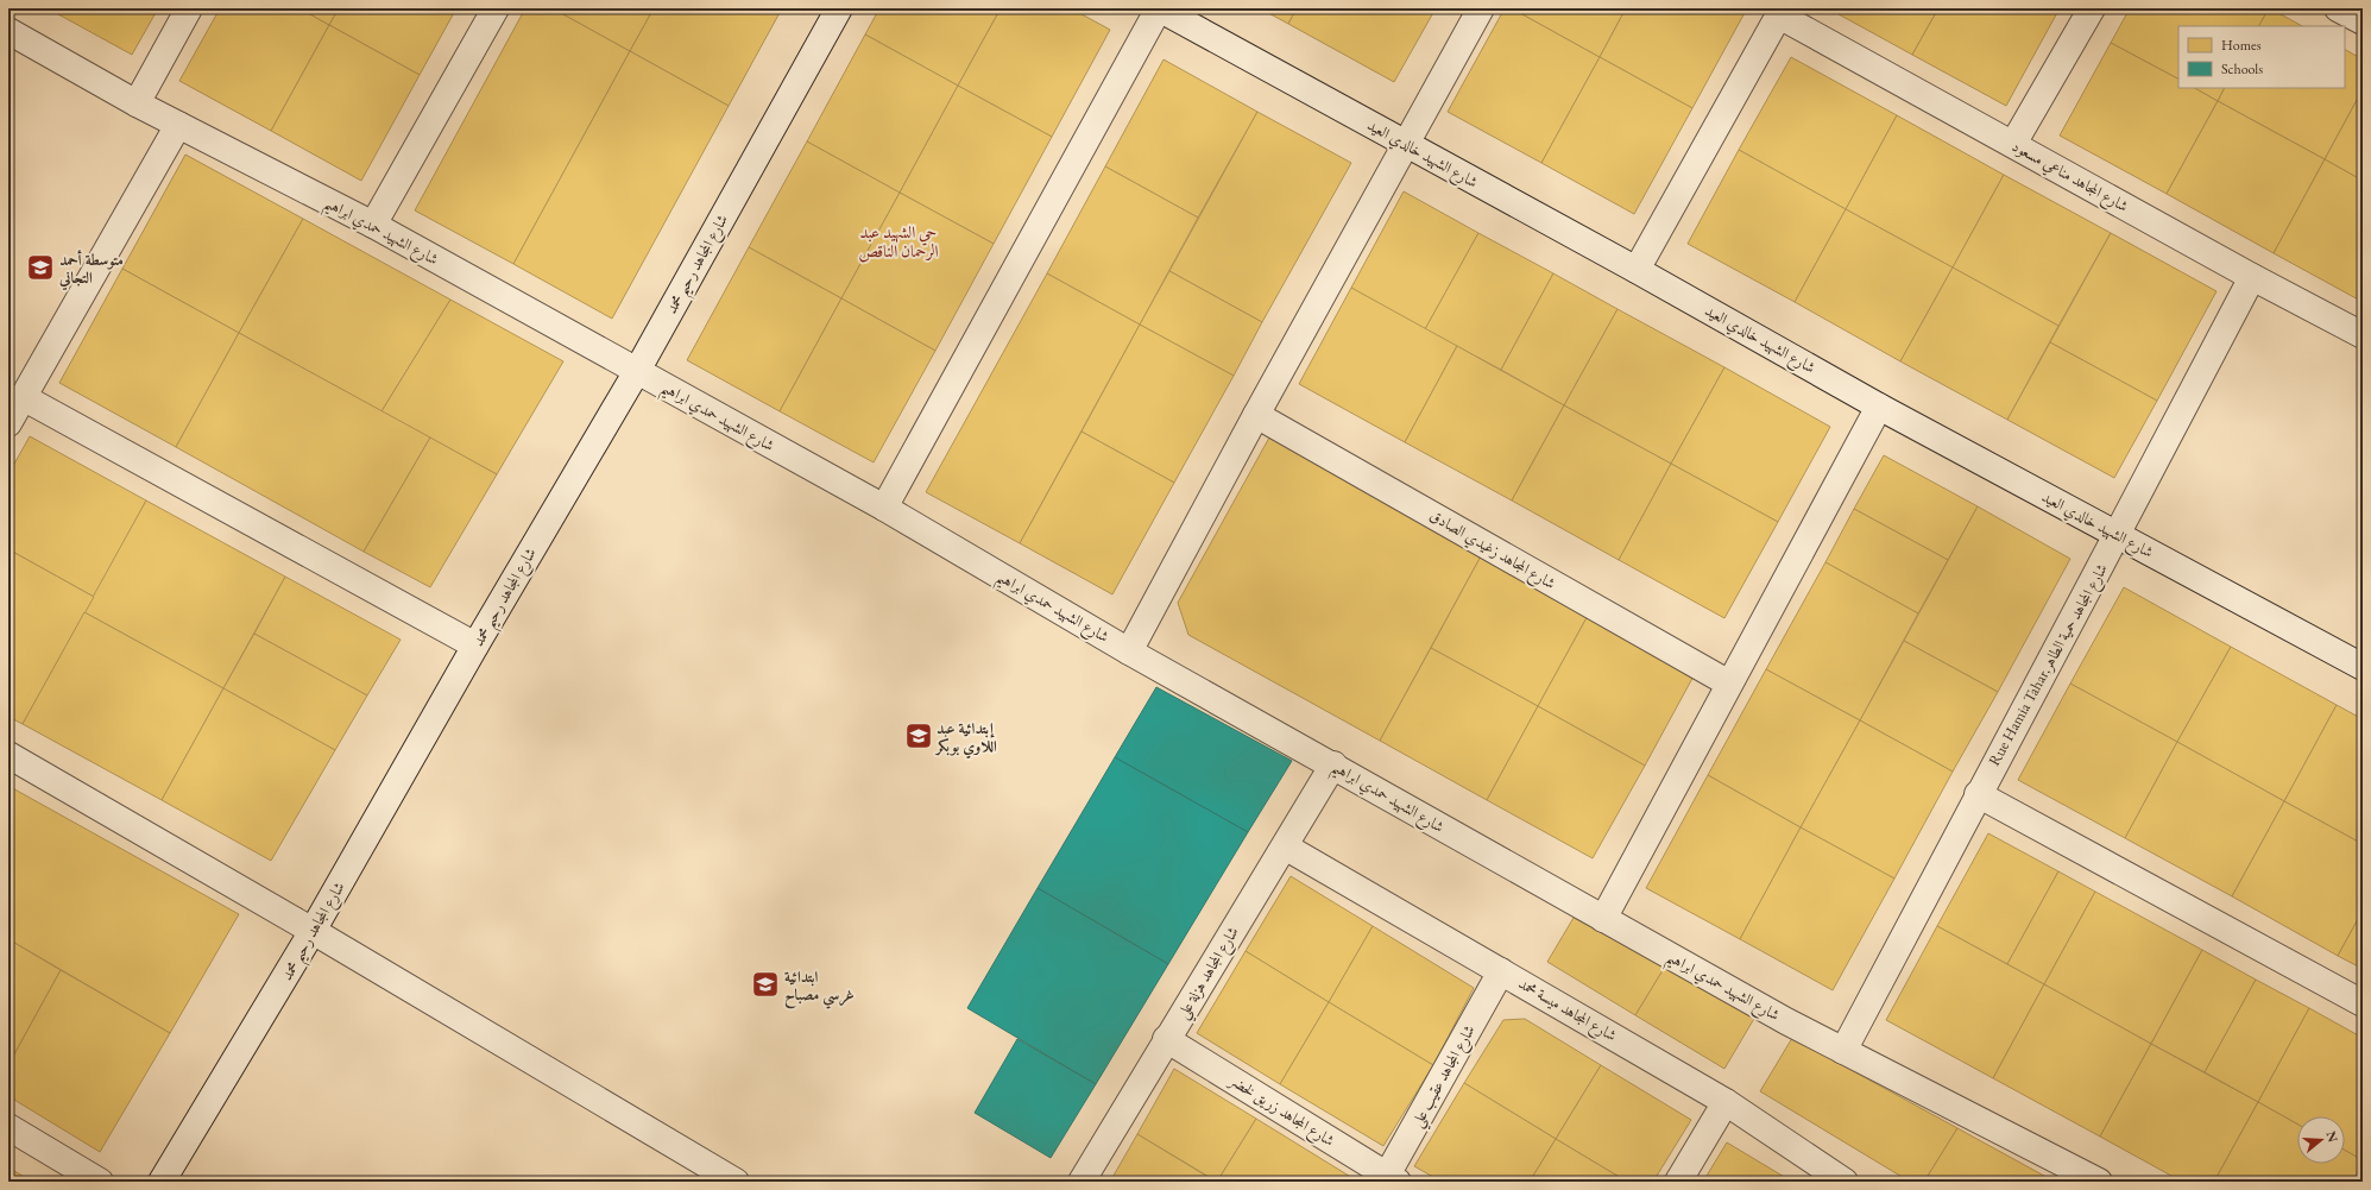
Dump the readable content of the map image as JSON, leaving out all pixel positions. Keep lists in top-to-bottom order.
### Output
{
  "streets": {
    "street": [
      "شارع الشهيد خالدي العيد",
      "شارع المجاهد مناعي مسعود",
      "شارع الشهيد حمدي ابراهيم",
      "شارع المجاهد رحيم محمد",
      "شارع المجاهد زغيدي الصادق",
      "Rue Hamia Tahar,شارع المجاهد حمية الطاهر",
      "شارع المجاهد هزلة علي",
      "شارع المجاهد ميسة محمد",
      "شارع المجاهد عقيب علي",
      "شارع المجاهد زريق لخضر"
    ]
  },
  "crossings": [
    ["شارع الشهيد خالدي العيد", "Rue Hamia Tahar,شارع المجاهد حمية الطاهر"],
    ["شارع المجاهد مناعي مسعود", "Rue Hamia Tahar,شارع المجاهد حمية الطاهر"],
    ["شارع الشهيد حمدي ابراهيم", "شارع المجاهد رحيم محمد"],
    ["شارع الشهيد حمدي ابراهيم", "Rue Hamia Tahar,شارع المجاهد حمية الطاهر"],
    ["شارع الشهيد حمدي ابراهيم", "شارع المجاهد هزلة علي"],
    ["شارع المجاهد هزلة علي", "شارع المجاهد ميسة محمد"],
    ["شارع المجاهد هزلة علي", "شارع المجاهد زريق لخضر"],
    ["شارع المجاهد ميسة محمد", "شارع المجاهد عقيب علي"],
    ["شارع المجاهد عقيب علي", "شارع المجاهد زريق لخضر"]
  ],
  "districts": ["حي الشهيد عبد الرحمان الناقص"],
  "places": {
    "school or university": ["متوسطة أحمد التجاني", "إبتدائية عبد اللاوي بوبكر", "ابتدائية غرسي مصباح"]
  },
  "legend": ["Homes", "Schools"],
  "north": "right"
}
